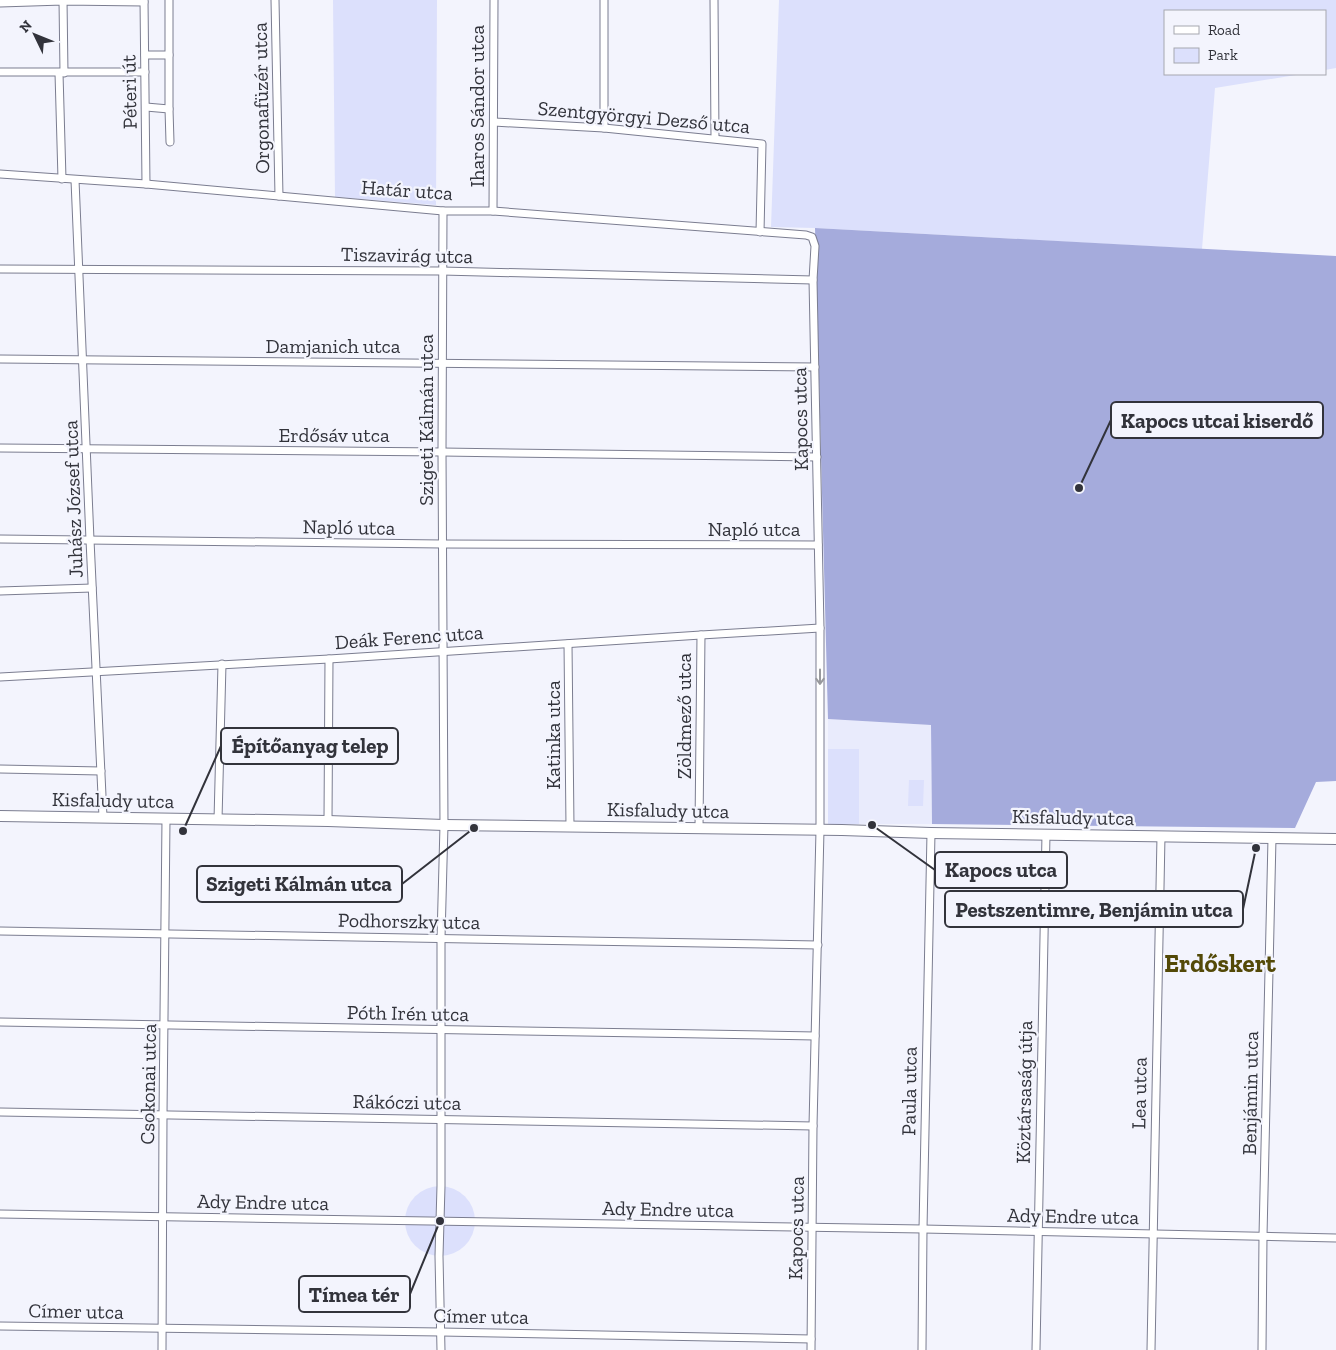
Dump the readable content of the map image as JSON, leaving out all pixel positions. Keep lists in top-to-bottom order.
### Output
{
  "streets": {
    "street": [
      "Péteri út",
      "Orgonafüzér utca",
      "Iharos Sándor utca",
      "Szentgyörgyi Dezső utca",
      "Határ utca",
      "Tiszavirág utca",
      "Damjanich utca",
      "Kapocs utca",
      "Szigeti Kálmán utca",
      "Erdősáv utca",
      "Juhász József utca",
      "Napló utca",
      "Deák Ferenc utca",
      "Zöldmező utca",
      "Katinka utca",
      "Kisfaludy utca",
      "Podhorszky utca",
      "Póth Irén utca",
      "Csokonai utca",
      "Paula utca",
      "Köztársaság útja",
      "Lea utca",
      "Benjámin utca",
      "Rákóczi utca",
      "Ady Endre utca",
      "Címer utca"
    ]
  },
  "crossings": [
    ["Péteri út", "Határ utca"],
    ["Orgonafüzér utca", "Határ utca"],
    ["Iharos Sándor utca", "Szentgyörgyi Dezső utca"],
    ["Iharos Sándor utca", "Határ utca"],
    ["Szentgyörgyi Dezső utca", "Határ utca"],
    ["Határ utca", "Kapocs utca"],
    ["Határ utca", "Szigeti Kálmán utca"],
    ["Határ utca", "Juhász József utca"],
    ["Tiszavirág utca", "Kapocs utca"],
    ["Tiszavirág utca", "Szigeti Kálmán utca"],
    ["Tiszavirág utca", "Juhász József utca"],
    ["Damjanich utca", "Kapocs utca"],
    ["Damjanich utca", "Szigeti Kálmán utca"],
    ["Damjanich utca", "Juhász József utca"],
    ["Kapocs utca", "Erdősáv utca"],
    ["Kapocs utca", "Napló utca"],
    ["Kapocs utca", "Deák Ferenc utca"],
    ["Kapocs utca", "Kisfaludy utca"],
    ["Kapocs utca", "Podhorszky utca"],
    ["Kapocs utca", "Póth Irén utca"],
    ["Kapocs utca", "Rákóczi utca"],
    ["Kapocs utca", "Ady Endre utca"],
    ["Kapocs utca", "Címer utca"],
    ["Szigeti Kálmán utca", "Erdősáv utca"],
    ["Szigeti Kálmán utca", "Napló utca"],
    ["Szigeti Kálmán utca", "Deák Ferenc utca"],
    ["Szigeti Kálmán utca", "Kisfaludy utca"],
    ["Szigeti Kálmán utca", "Podhorszky utca"],
    ["Szigeti Kálmán utca", "Póth Irén utca"],
    ["Szigeti Kálmán utca", "Rákóczi utca"],
    ["Szigeti Kálmán utca", "Ady Endre utca"],
    ["Szigeti Kálmán utca", "Címer utca"],
    ["Erdősáv utca", "Juhász József utca"],
    ["Juhász József utca", "Napló utca"],
    ["Juhász József utca", "Deák Ferenc utca"],
    ["Juhász József utca", "Kisfaludy utca"],
    ["Deák Ferenc utca", "Zöldmező utca"],
    ["Deák Ferenc utca", "Katinka utca"],
    ["Zöldmező utca", "Kisfaludy utca"],
    ["Katinka utca", "Kisfaludy utca"],
    ["Kisfaludy utca", "Csokonai utca"],
    ["Kisfaludy utca", "Paula utca"],
    ["Kisfaludy utca", "Köztársaság útja"],
    ["Kisfaludy utca", "Lea utca"],
    ["Kisfaludy utca", "Benjámin utca"],
    ["Podhorszky utca", "Csokonai utca"],
    ["Póth Irén utca", "Csokonai utca"],
    ["Csokonai utca", "Rákóczi utca"],
    ["Csokonai utca", "Ady Endre utca"],
    ["Csokonai utca", "Címer utca"],
    ["Paula utca", "Ady Endre utca"],
    ["Köztársaság útja", "Ady Endre utca"],
    ["Lea utca", "Ady Endre utca"],
    ["Benjámin utca", "Ady Endre utca"]
  ],
  "districts": ["Erdőskert"],
  "places": [
    "Kapocs utcai kiserdő",
    "Kapocs utca",
    "Szigeti Kálmán utca",
    "Építőanyag telep",
    "Pestszentimre, Benjámin utca",
    "Tímea tér"
  ],
  "legend": ["Road", "Park"],
  "north": "top left"
}
